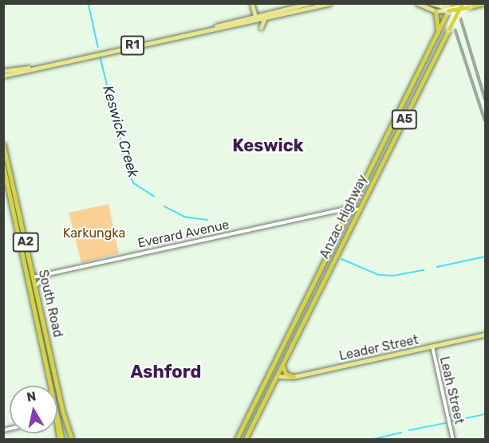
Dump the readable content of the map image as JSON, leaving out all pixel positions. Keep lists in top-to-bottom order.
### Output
{
  "streets": {
    "highway": [
      "A5",
      "Anzac Highway",
      "A2",
      "South Road"
    ],
    "main road": ["R1", "Leader Street"],
    "street": ["Everard Avenue", "Leah Street"]
  },
  "crossings": [
    ["Anzac Highway", "Everard Avenue"],
    ["Anzac Highway", "Leader Street"],
    ["Everard Avenue", "South Road"],
    ["Leader Street", "Leah Street"]
  ],
  "districts": ["Keswick", "Ashford"],
  "water": ["Keswick Creek"],
  "parks": ["Karkungka"],
  "north": "top"
}
